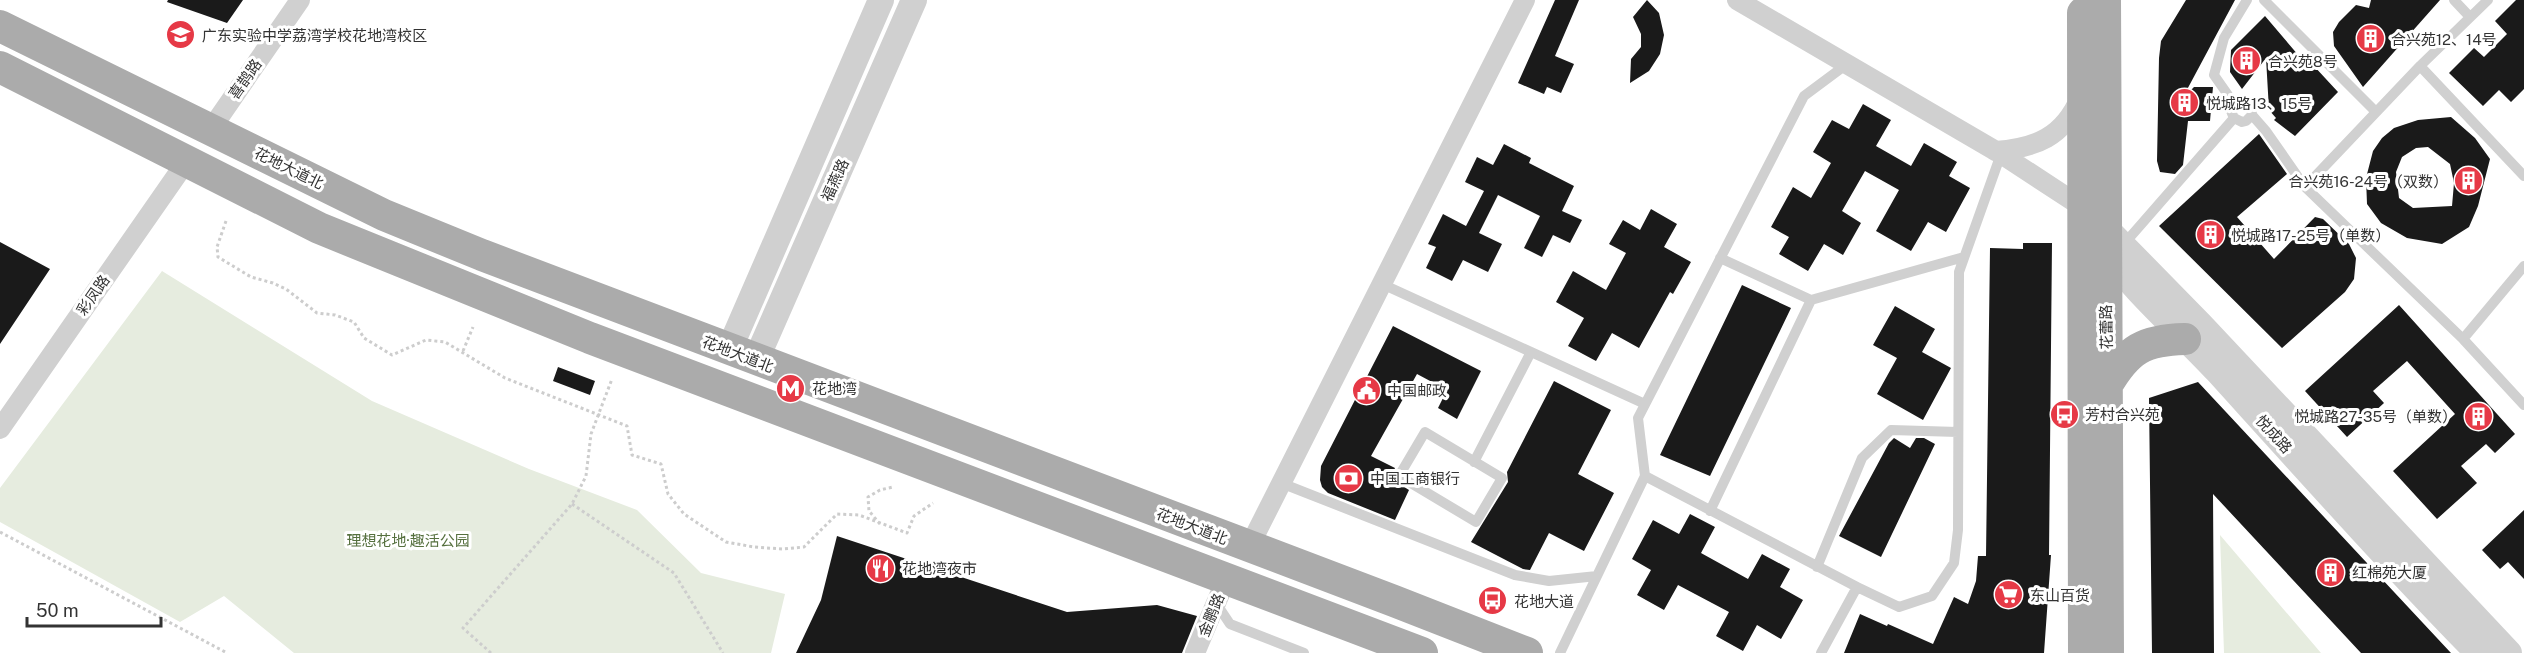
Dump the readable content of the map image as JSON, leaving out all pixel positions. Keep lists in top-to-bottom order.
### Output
{
  "streets": {
    "main road": ["花地大道北", "花蕾路"],
    "street": [
      "喜鹊路",
      "福燕路",
      "彩凤路",
      "悦成路",
      "金鹏路"
    ]
  },
  "crossings": [
    ["喜鹊路", "花地大道北"],
    ["花地大道北", "福燕路"],
    ["花蕾路", "悦成路"]
  ],
  "parks": ["理想花地·趣活公园"],
  "places": {
    "school or university": ["广东实验中学荔湾学校花地湾校区"],
    "building": [
      "合兴苑12、14号",
      "合兴苑8号",
      "悦城路13、15号",
      "合兴苑16-24号（双数）",
      "悦城路17-25号（单数）",
      "悦城路27-35号（单数）",
      "红棉苑大厦"
    ],
    "metro station": ["花地湾"],
    "public building": ["中国邮政"],
    "bus stop": ["芳村合兴苑", "花地大道"],
    "bank": ["中国工商银行"],
    "restaurant": ["花地湾夜市"],
    "supermarket": ["东山百货"]
  },
  "scale_bar": "50 m"
}
